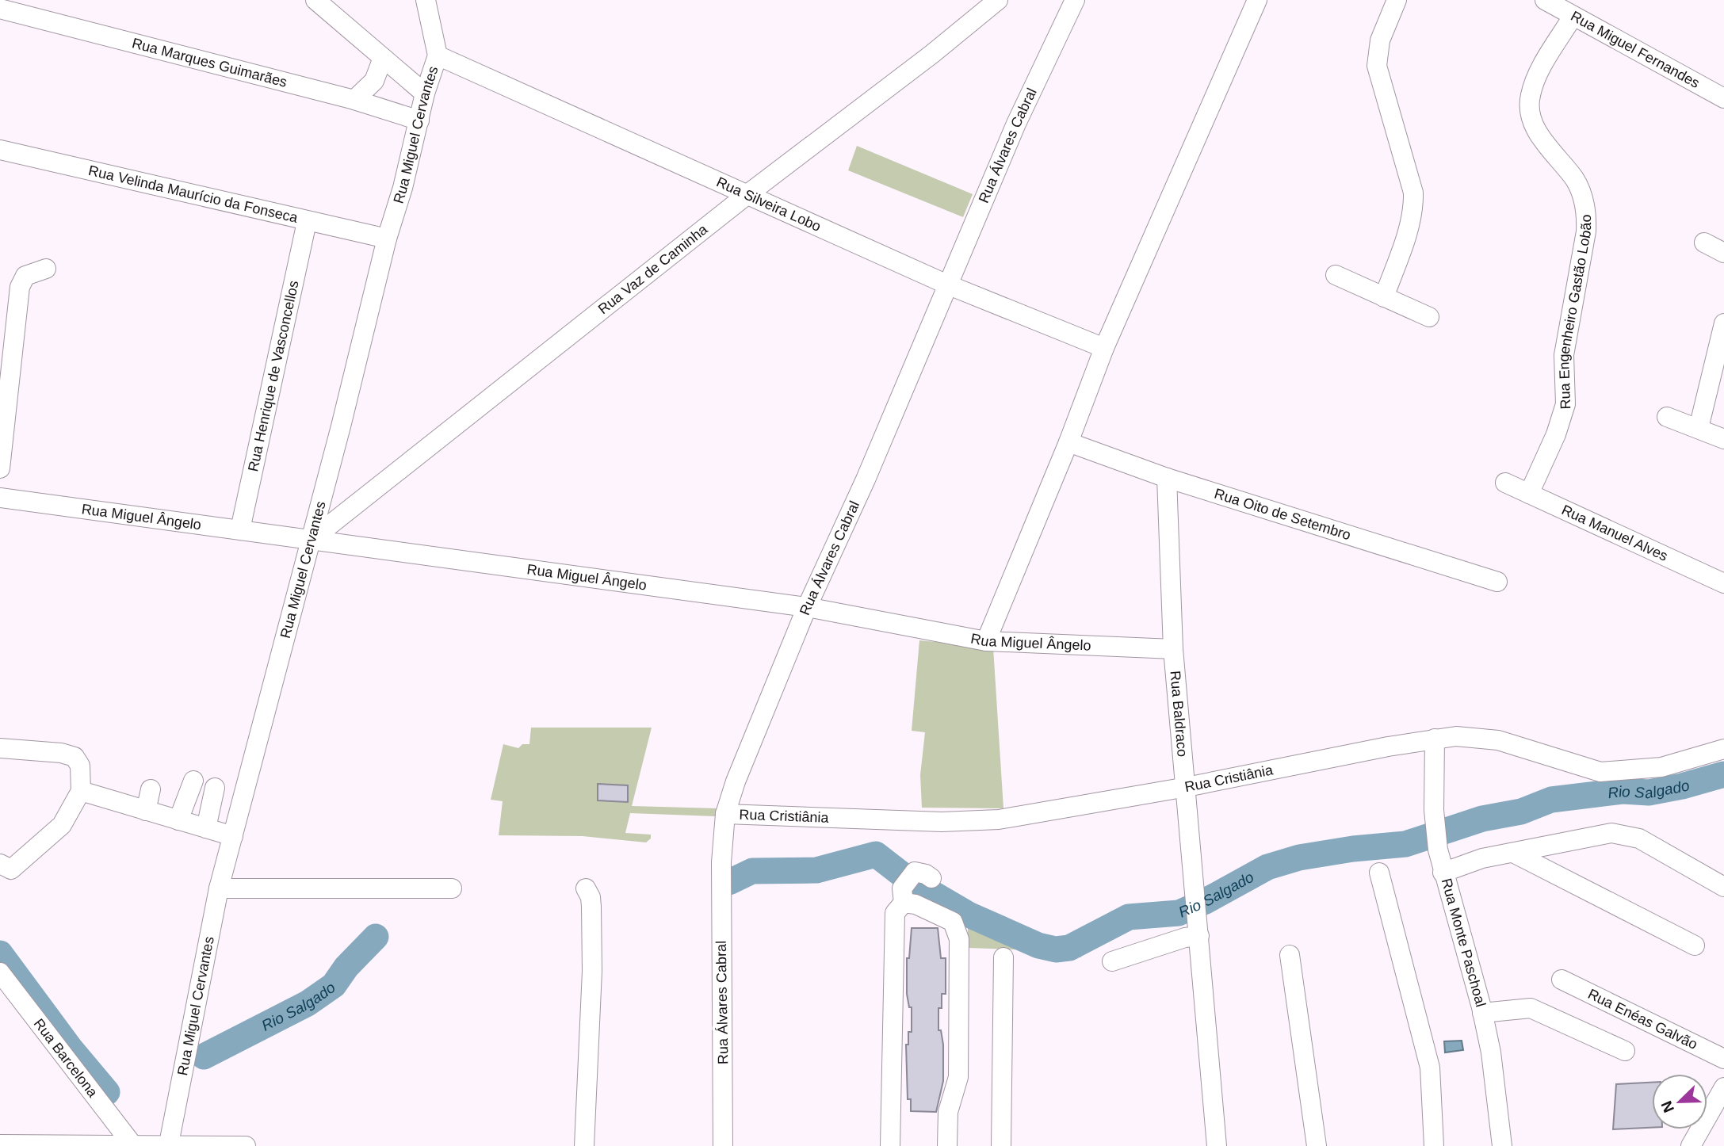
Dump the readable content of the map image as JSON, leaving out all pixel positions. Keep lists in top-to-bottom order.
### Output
{
  "streets": {
    "street": [
      "Rua Miguel Fernandes",
      "Rua Marques Guimarães",
      "Rua Miguel Cervantes",
      "Rua Álvares Cabral",
      "Rua Velinda Maurício da Fonseca",
      "Rua Silveira Lobo",
      "Rua Vaz de Caminha",
      "Rua Engenheiro Gastão Lobão",
      "Rua Henrique de Vasconcellos",
      "Rua Oito de Setembro",
      "Rua Miguel Ângelo",
      "Rua Manuel Alves",
      "Rua Baldraco",
      "Rua Cristiânia",
      "Rua Monte Paschoal",
      "Rua Enéas Galvão",
      "Rua Barcelona"
    ]
  },
  "crossings": [
    ["Rua Miguel Fernandes", "Rua Engenheiro Gastão Lobão"],
    ["Rua Marques Guimarães", "Rua Miguel Cervantes"],
    ["Rua Miguel Cervantes", "Rua Velinda Maurício da Fonseca"],
    ["Rua Miguel Cervantes", "Rua Silveira Lobo"],
    ["Rua Miguel Cervantes", "Rua Vaz de Caminha"],
    ["Rua Miguel Cervantes", "Rua Miguel Ângelo"],
    ["Rua Álvares Cabral", "Rua Silveira Lobo"],
    ["Rua Álvares Cabral", "Rua Miguel Ângelo"],
    ["Rua Álvares Cabral", "Rua Cristiânia"],
    ["Rua Velinda Maurício da Fonseca", "Rua Henrique de Vasconcellos"],
    ["Rua Silveira Lobo", "Rua Vaz de Caminha"],
    ["Rua Vaz de Caminha", "Rua Miguel Ângelo"],
    ["Rua Engenheiro Gastão Lobão", "Rua Manuel Alves"],
    ["Rua Henrique de Vasconcellos", "Rua Miguel Ângelo"],
    ["Rua Oito de Setembro", "Rua Baldraco"],
    ["Rua Miguel Ângelo", "Rua Baldraco"],
    ["Rua Baldraco", "Rua Cristiânia"],
    ["Rua Cristiânia", "Rua Monte Paschoal"]
  ],
  "water": ["Rio Salgado"],
  "north": "bottom left"
}
